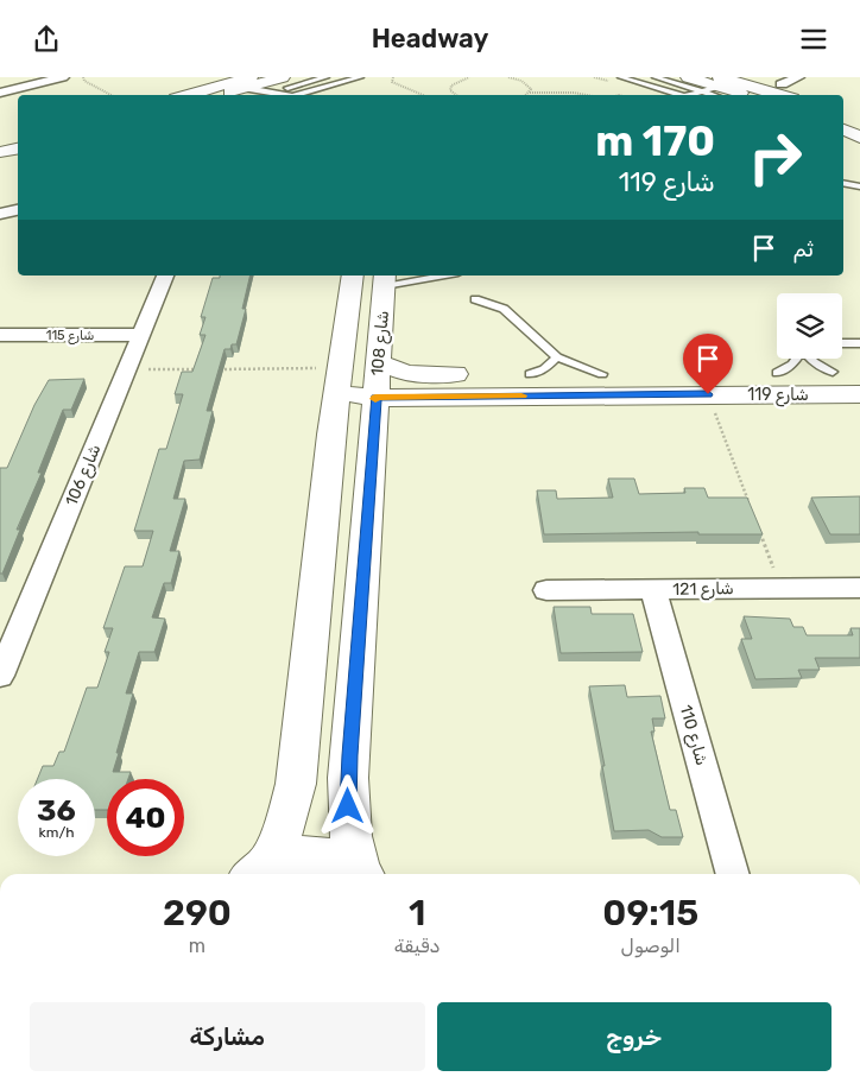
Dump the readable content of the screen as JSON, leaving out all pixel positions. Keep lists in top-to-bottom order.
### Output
{
  "streets": {
    "street": [
      "شارع 115",
      "شارع 108",
      "شارع 119",
      "شارع 106",
      "شارع 121",
      "شارع 110"
    ]
  },
  "crossings": [
    ["شارع 115", "شارع 106"],
    ["شارع 108", "شارع 119"],
    ["شارع 121", "شارع 110"]
  ],
  "page": {
    "header": "Headway",
    "turn": ["170 m", "شارع 119"],
    "then": "ثم",
    "speed": "36 km/h",
    "limit": "40",
    "eta": [
      "09:15",
      "الوصول",
      "1",
      "دقيقة",
      "290",
      "m"
    ],
    "buttons": ["خروج", "مشاركة"]
  }
}
